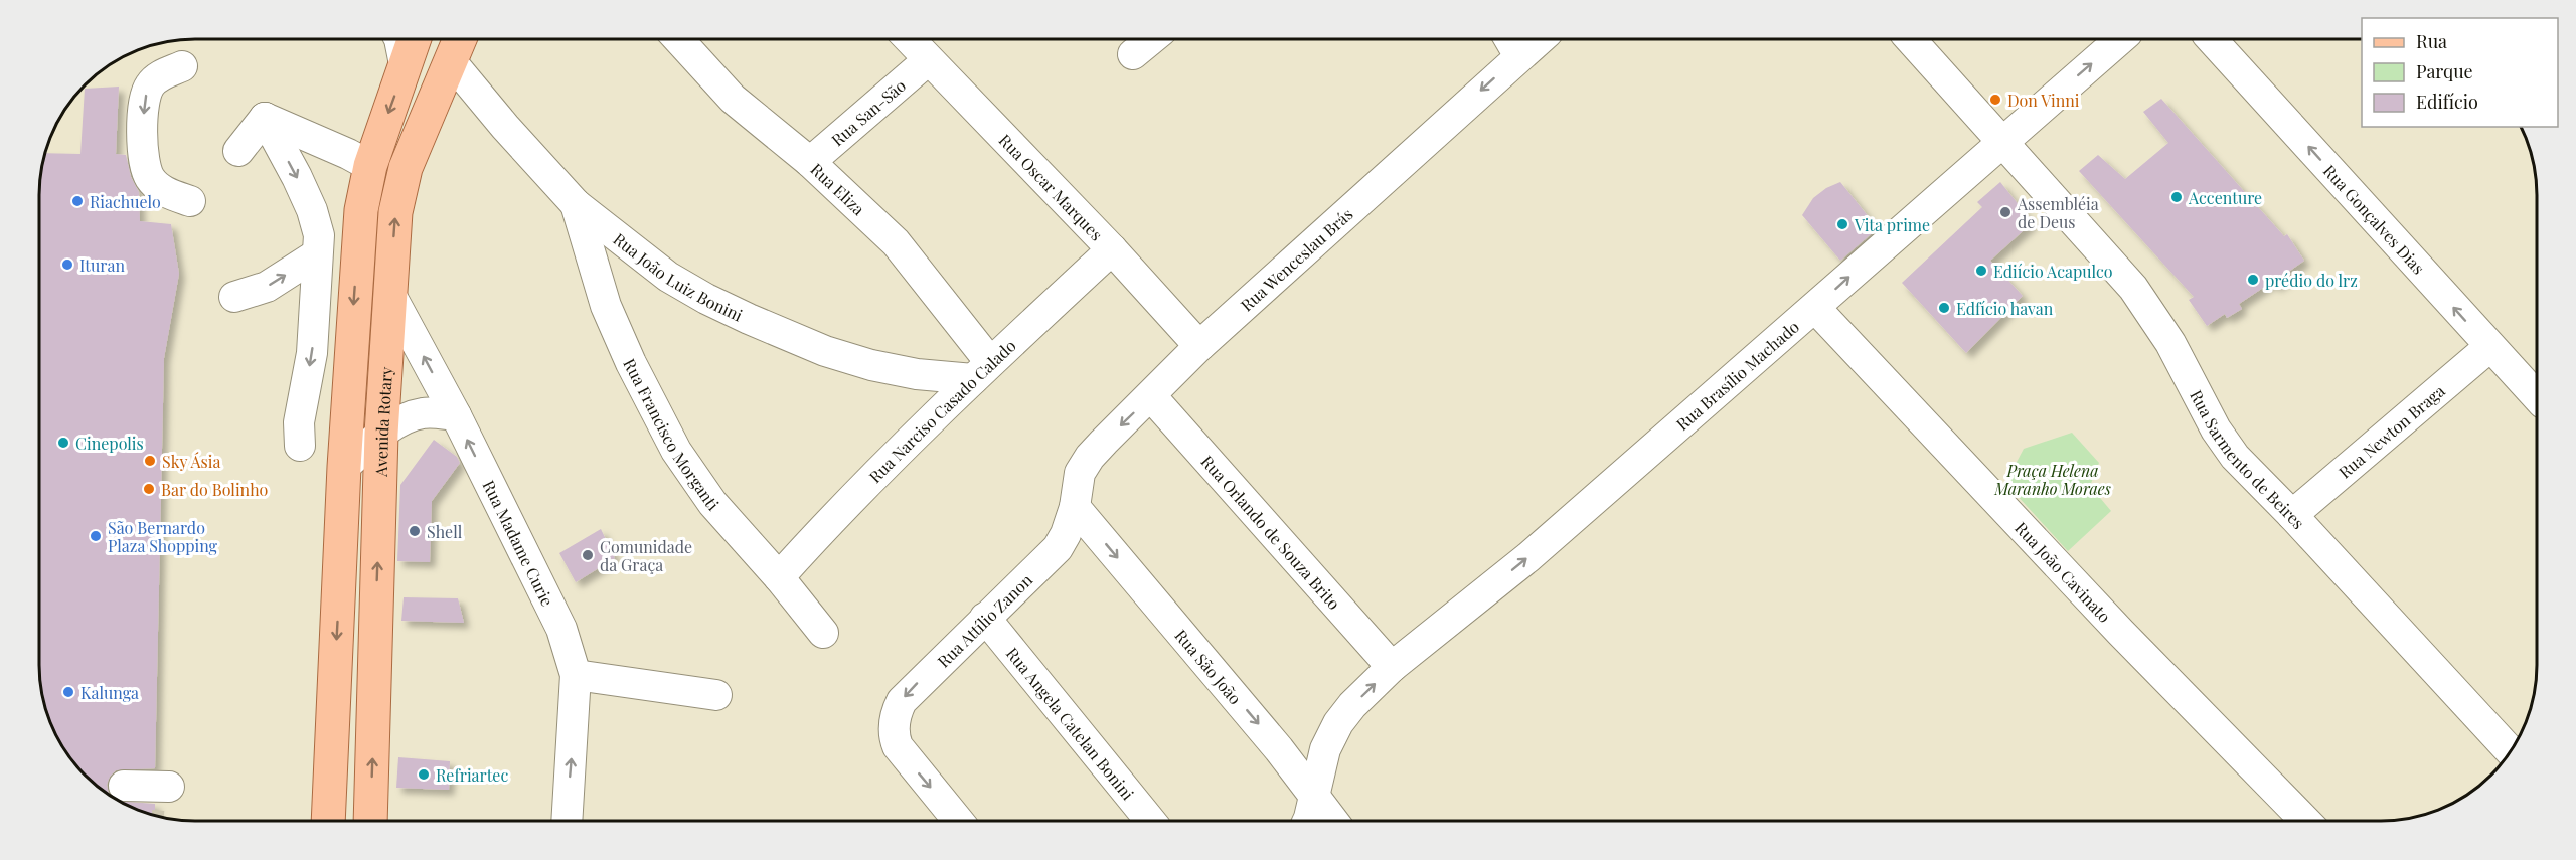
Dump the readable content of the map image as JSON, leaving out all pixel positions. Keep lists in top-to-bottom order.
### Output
{
  "streets": {
    "main road": ["Avenida Rotary"],
    "street": [
      "Rua San-São",
      "Rua Oscar Marques",
      "Rua Eliza",
      "Rua Gonçalves Dias",
      "Rua Wenceslau Brás",
      "Rua João Luiz Bonini",
      "Rua Brasílio Machado",
      "Rua Narciso Casado Calado",
      "Rua Newton Braga",
      "Rua Francisco Morganti",
      "Rua Sarmento de Beires",
      "Rua Orlando de Souza Brito",
      "Rua Madame Curie",
      "Rua João Cavinato",
      "Rua Attílio Zanon",
      "Rua São João",
      "Rua Angela Catelan Bonini"
    ]
  },
  "crossings": [
    ["Rua San-São", "Rua Oscar Marques"],
    ["Rua San-São", "Rua Eliza"],
    ["Rua Oscar Marques", "Rua Wenceslau Brás"],
    ["Rua Oscar Marques", "Rua Narciso Casado Calado"],
    ["Rua Eliza", "Rua João Luiz Bonini"],
    ["Rua Eliza", "Rua Narciso Casado Calado"],
    ["Rua Gonçalves Dias", "Rua Newton Braga"],
    ["Rua Wenceslau Brás", "Rua Orlando de Souza Brito"],
    ["Rua Wenceslau Brás", "Rua Attílio Zanon"],
    ["Rua Wenceslau Brás", "Rua São João"],
    ["Rua João Luiz Bonini", "Rua Narciso Casado Calado"],
    ["Rua João Luiz Bonini", "Avenida Rotary"],
    ["Rua João Luiz Bonini", "Rua Francisco Morganti"],
    ["Rua Brasílio Machado", "Rua Sarmento de Beires"],
    ["Rua Brasílio Machado", "Rua Orlando de Souza Brito"],
    ["Rua Brasílio Machado", "Rua João Cavinato"],
    ["Rua Brasílio Machado", "Rua São João"],
    ["Rua Narciso Casado Calado", "Rua Francisco Morganti"],
    ["Avenida Rotary", "Rua Madame Curie"],
    ["Rua Newton Braga", "Rua Sarmento de Beires"],
    ["Rua Attílio Zanon", "Rua São João"],
    ["Rua Attílio Zanon", "Rua Angela Catelan Bonini"]
  ],
  "one_way": [
    "Rua Gonçalves Dias",
    "Rua Wenceslau Brás",
    "Rua Brasílio Machado",
    "Rua Madame Curie",
    "Rua São João"
  ],
  "parks": ["Praça Helena Maranho Moraes"],
  "places": [
    "Don Vinni",
    "Accenture",
    "Riachuelo",
    "Assembléia de Deus",
    "Vita prime",
    "Ituran",
    "Ediício Acapulco",
    "prédio do lrz",
    "Edfício havan",
    "Cinepolis",
    "Sky Ásia",
    "Bar do Bolinho",
    "Shell",
    "São Bernardo Plaza Shopping",
    "Comunidade da Graça",
    "Kalunga",
    "Refriartec"
  ],
  "legend": ["Rua", "Parque", "Edifício"]
}
